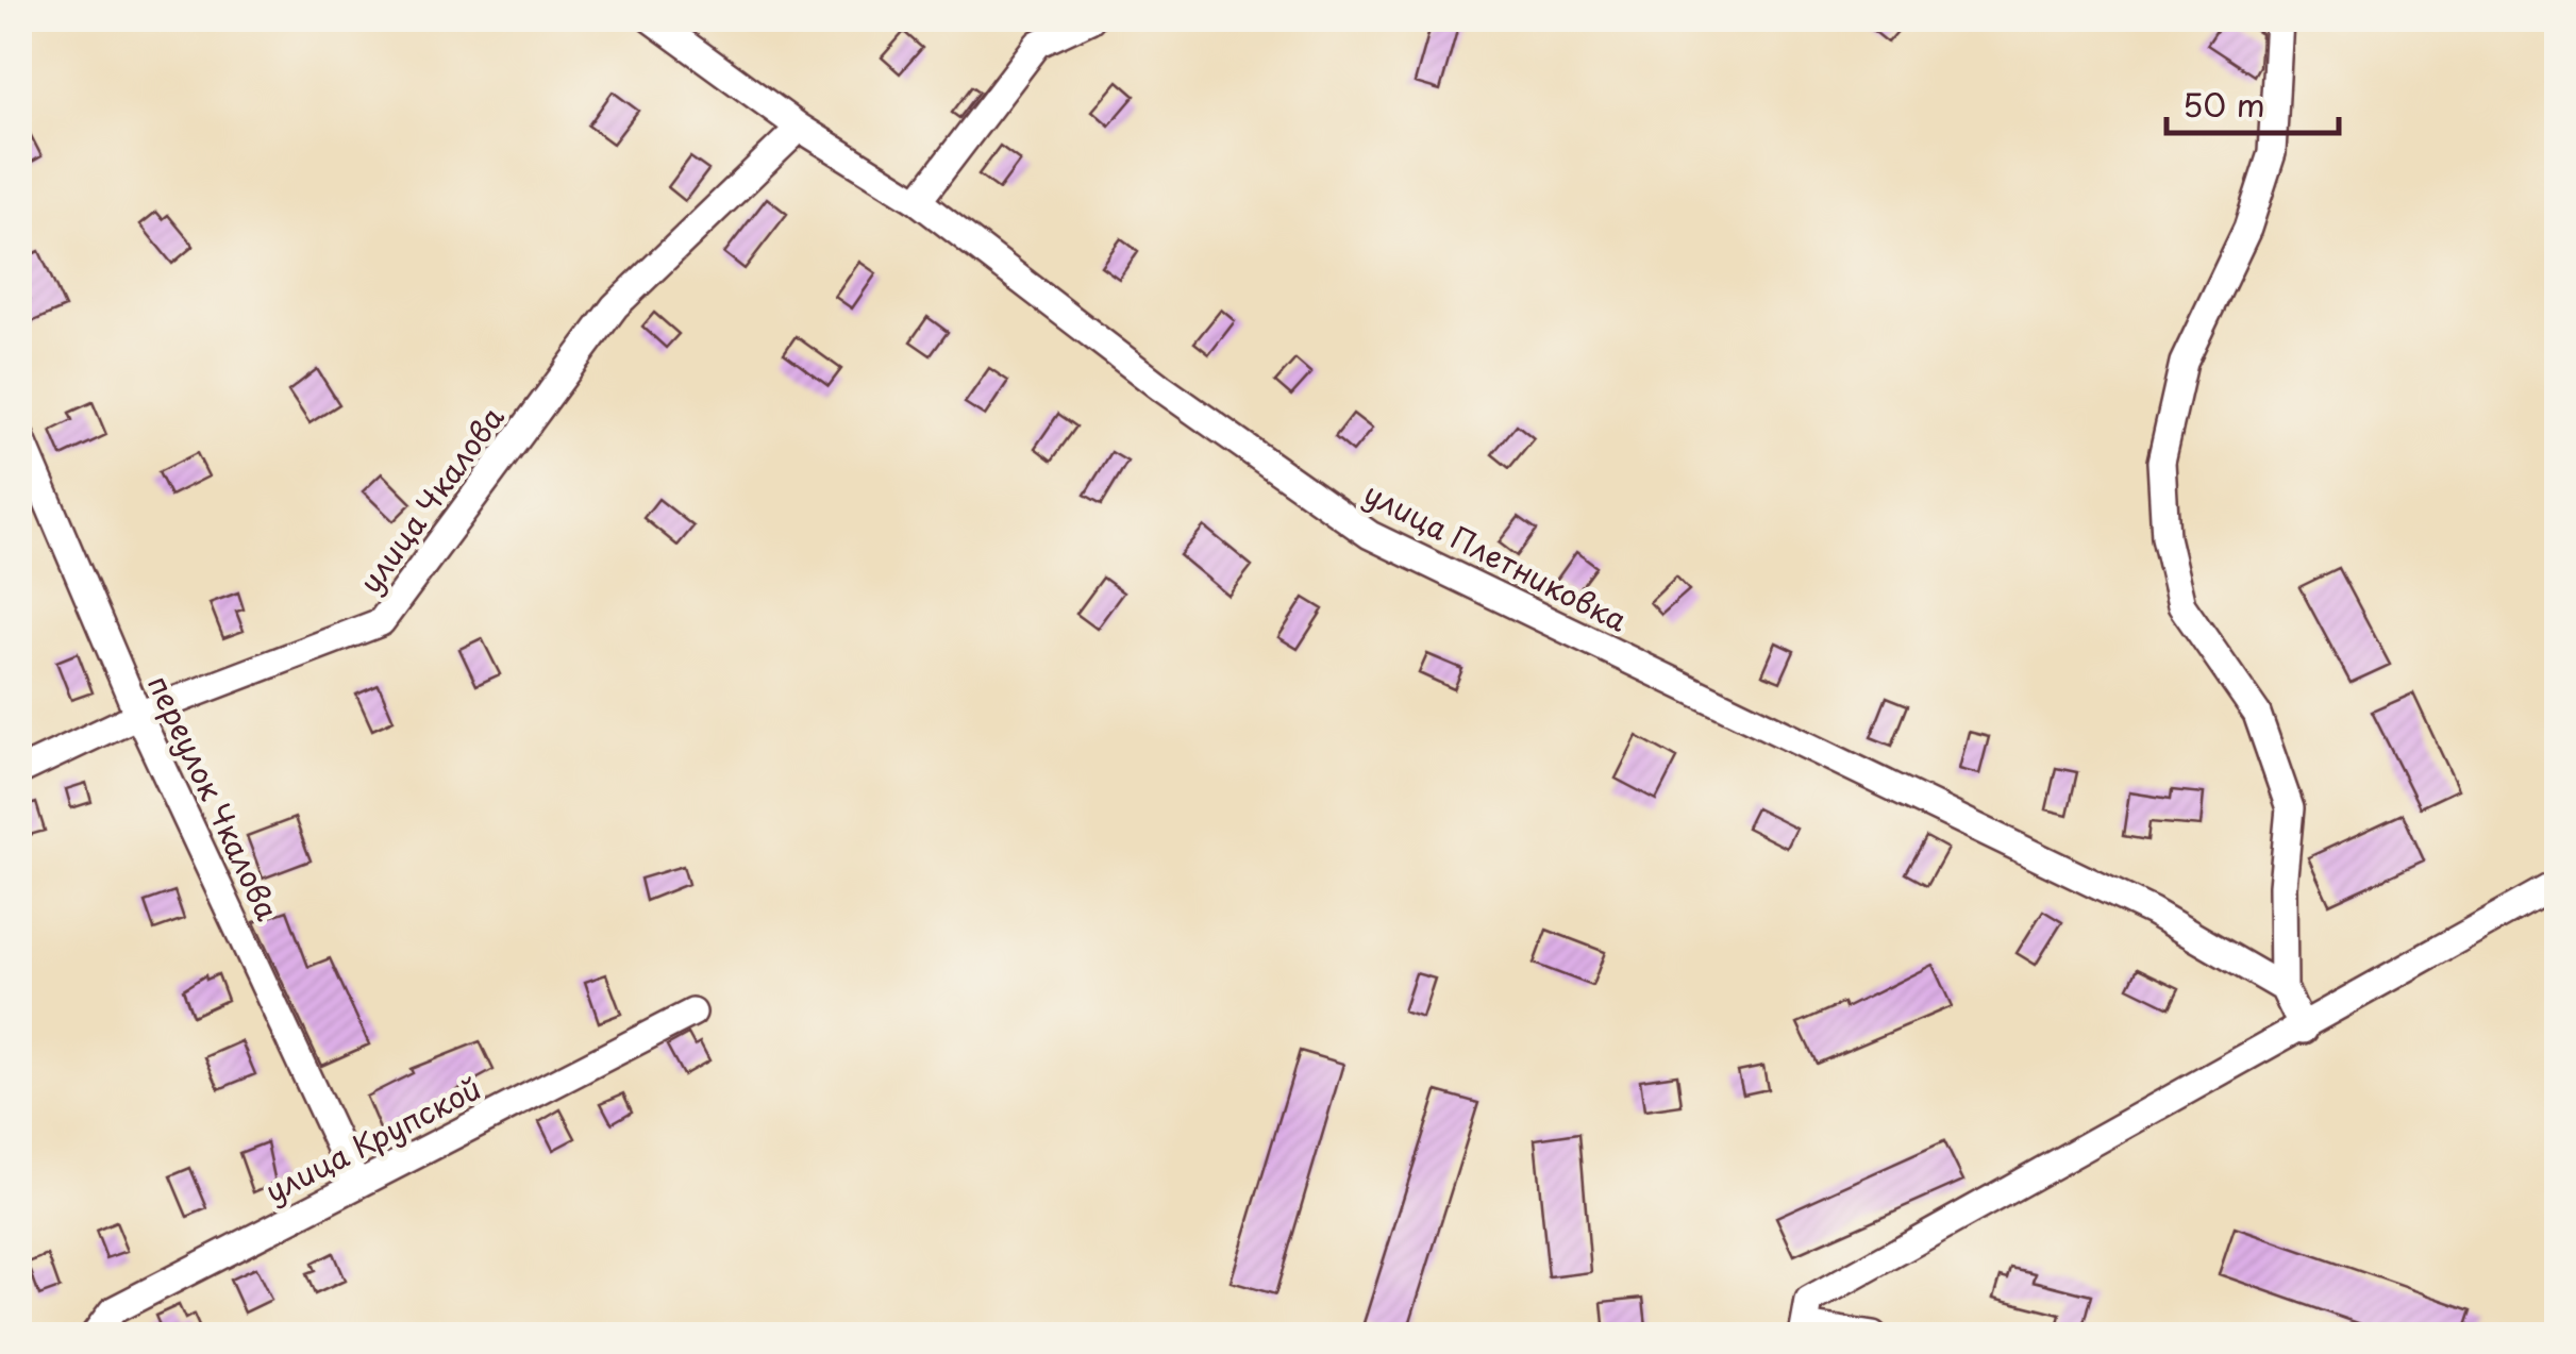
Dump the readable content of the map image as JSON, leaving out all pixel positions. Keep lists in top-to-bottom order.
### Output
{
  "streets": {
    "street": [
      "улица Чкалова",
      "улица Плетниковка",
      "переулок Чкалова",
      "улица Крупской"
    ]
  },
  "crossings": [
    ["улица Чкалова", "улица Плетниковка"],
    ["улица Чкалова", "переулок Чкалова"],
    ["переулок Чкалова", "улица Крупской"]
  ],
  "scale_bar": "50 m"
}
